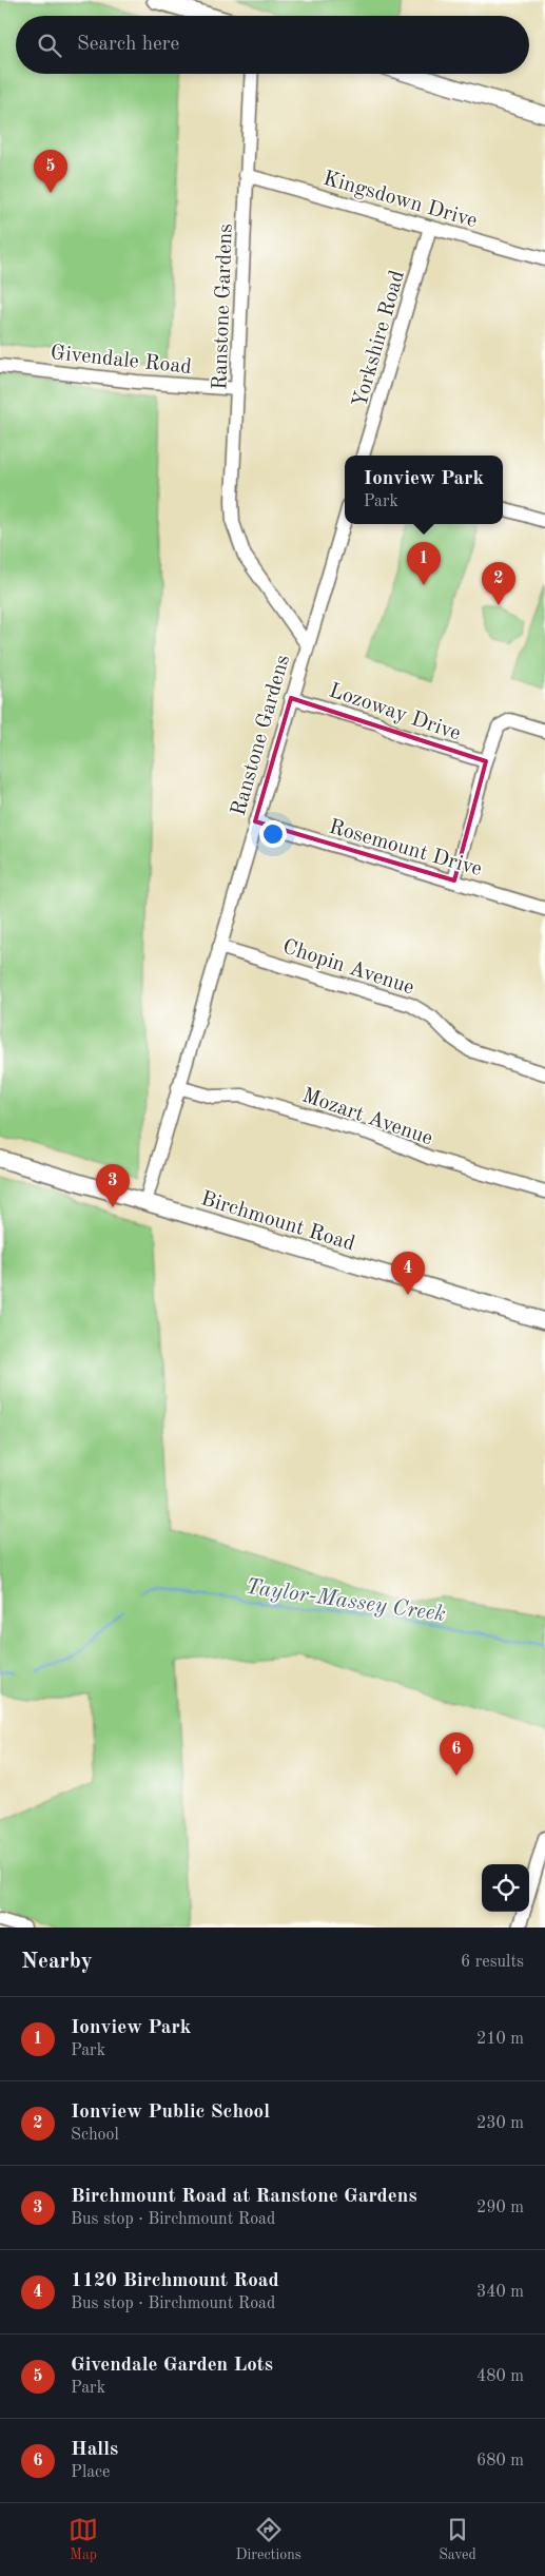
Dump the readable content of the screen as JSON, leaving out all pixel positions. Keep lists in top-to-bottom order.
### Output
{
  "streets": {
    "main road": ["Birchmount Road"],
    "street": [
      "Kingsdown Drive",
      "Ranstone Gardens",
      "Yorkshire Road",
      "Givendale Road",
      "Lozoway Drive",
      "Rosemount Drive",
      "Chopin Avenue",
      "Mozart Avenue"
    ]
  },
  "crossings": [
    ["Kingsdown Drive", "Ranstone Gardens"],
    ["Kingsdown Drive", "Yorkshire Road"],
    ["Ranstone Gardens", "Givendale Road"],
    ["Ranstone Gardens", "Lozoway Drive"],
    ["Ranstone Gardens", "Rosemount Drive"],
    ["Ranstone Gardens", "Chopin Avenue"],
    ["Ranstone Gardens", "Mozart Avenue"],
    ["Ranstone Gardens", "Birchmount Road"]
  ],
  "water": ["Taylor-Massey Creek"],
  "page": {
    "search": "Search here",
    "pins": [
      "5",
      "1",
      "2",
      "3",
      "4",
      "6"
    ],
    "popup": ["Ionview Park", "Park"],
    "heading": ["Nearby", "6 results"],
    "list": [
      {
        "mark": "1",
        "name": "Ionview Park",
        "note": "Park",
        "value": "210 m"
      },
      {
        "mark": "2",
        "name": "Ionview Public School",
        "note": "School",
        "value": "230 m"
      },
      {
        "mark": "3",
        "name": "Birchmount Road at Ranstone Gardens",
        "note": "Bus stop · Birchmount Road",
        "value": "290 m"
      },
      {
        "mark": "4",
        "name": "1120 Birchmount Road",
        "note": "Bus stop · Birchmount Road",
        "value": "340 m"
      },
      {
        "mark": "5",
        "name": "Givendale Garden Lots",
        "note": "Park",
        "value": "480 m"
      },
      {
        "mark": "6",
        "name": "Halls",
        "note": "Place",
        "value": "680 m"
      }
    ],
    "nav": ["Map", "Directions", "Saved"]
  }
}
